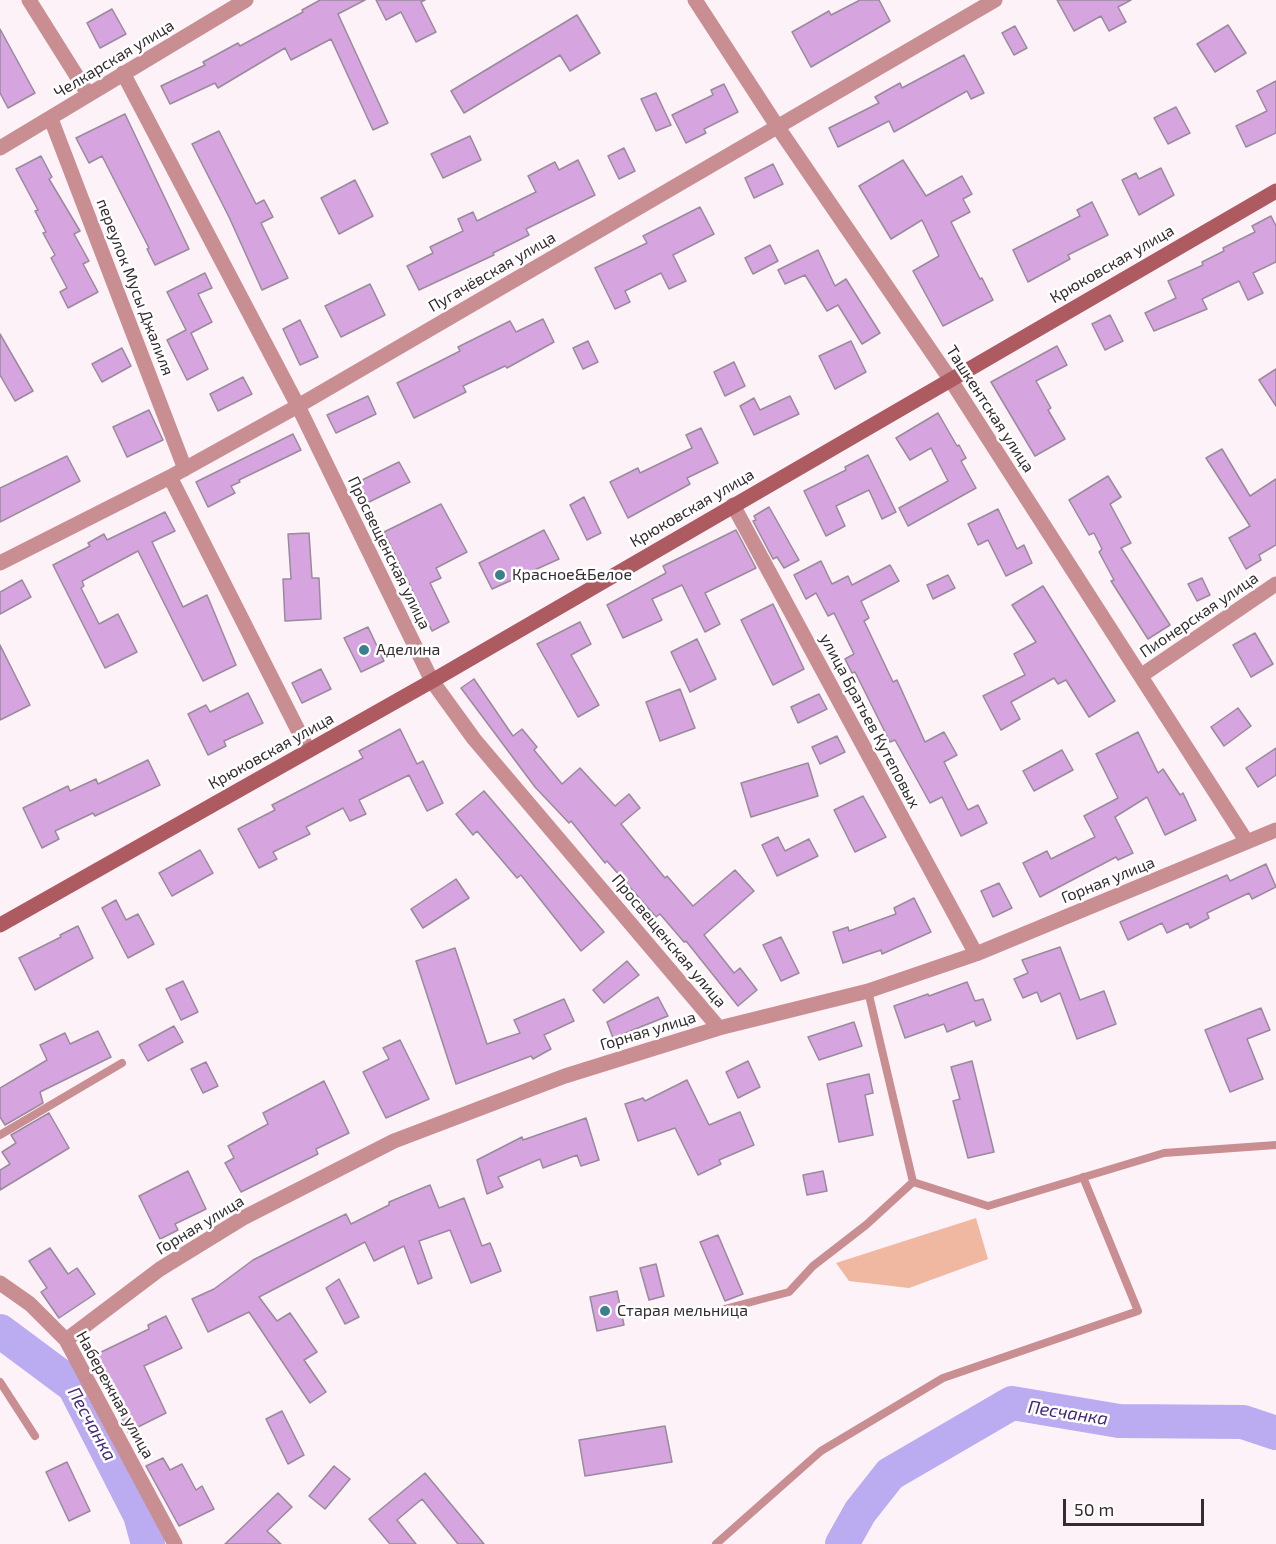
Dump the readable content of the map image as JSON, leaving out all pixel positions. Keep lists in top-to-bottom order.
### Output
{
  "streets": {
    "street": [
      "Челкарская улица",
      "Крюковская улица",
      "Пугачёвская улица",
      "переулок Мусы Джалиля",
      "Ташкентская улица",
      "Просвещенская улица",
      "Пионерская улица",
      "улица Братьев Кутеповых",
      "Горная улица",
      "Набережная улица"
    ]
  },
  "crossings": [
    ["Челкарская улица", "переулок Мусы Джалиля"],
    ["Челкарская улица", "Просвещенская улица"],
    ["Крюковская улица", "Ташкентская улица"],
    ["Крюковская улица", "Просвещенская улица"],
    ["Крюковская улица", "улица Братьев Кутеповых"],
    ["Пугачёвская улица", "переулок Мусы Джалиля"],
    ["Пугачёвская улица", "Ташкентская улица"],
    ["Пугачёвская улица", "Просвещенская улица"],
    ["Ташкентская улица", "Пионерская улица"],
    ["Ташкентская улица", "Горная улица"],
    ["Просвещенская улица", "Горная улица"],
    ["улица Братьев Кутеповых", "Горная улица"],
    ["Горная улица", "Набережная улица"]
  ],
  "water": ["Песчанка"],
  "places": ["Красное&Белое", "Аделина", "Старая мельница"],
  "scale_bar": "50 m"
}
